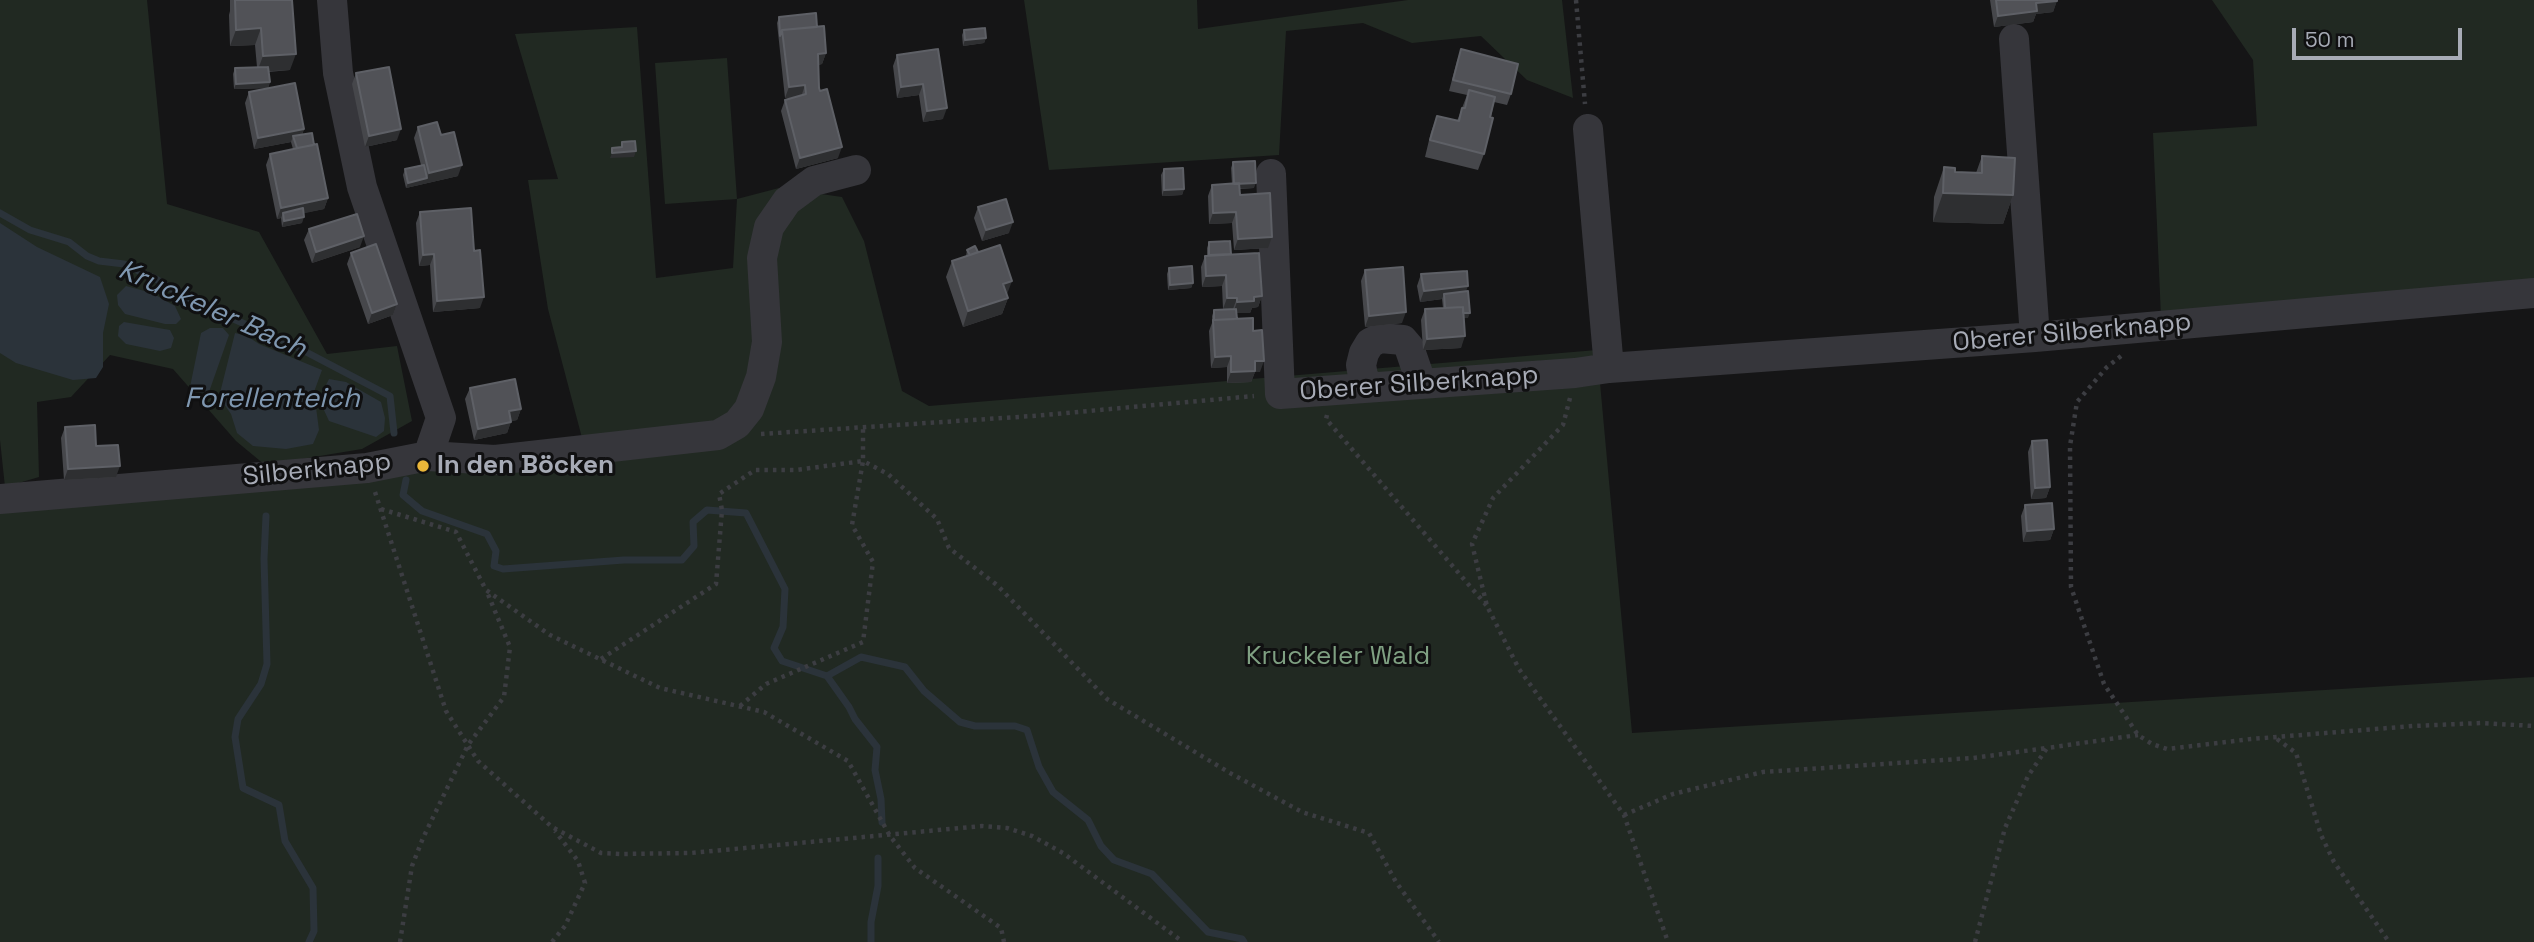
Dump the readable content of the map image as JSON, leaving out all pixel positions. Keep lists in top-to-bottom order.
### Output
{
  "streets": {
    "street": ["Oberer Silberknapp", "Silberknapp"]
  },
  "water": ["Kruckeler Bach", "Forellenteich"],
  "parks": ["Kruckeler Wald"],
  "places": ["In den Böcken"],
  "scale_bar": "50 m"
}
